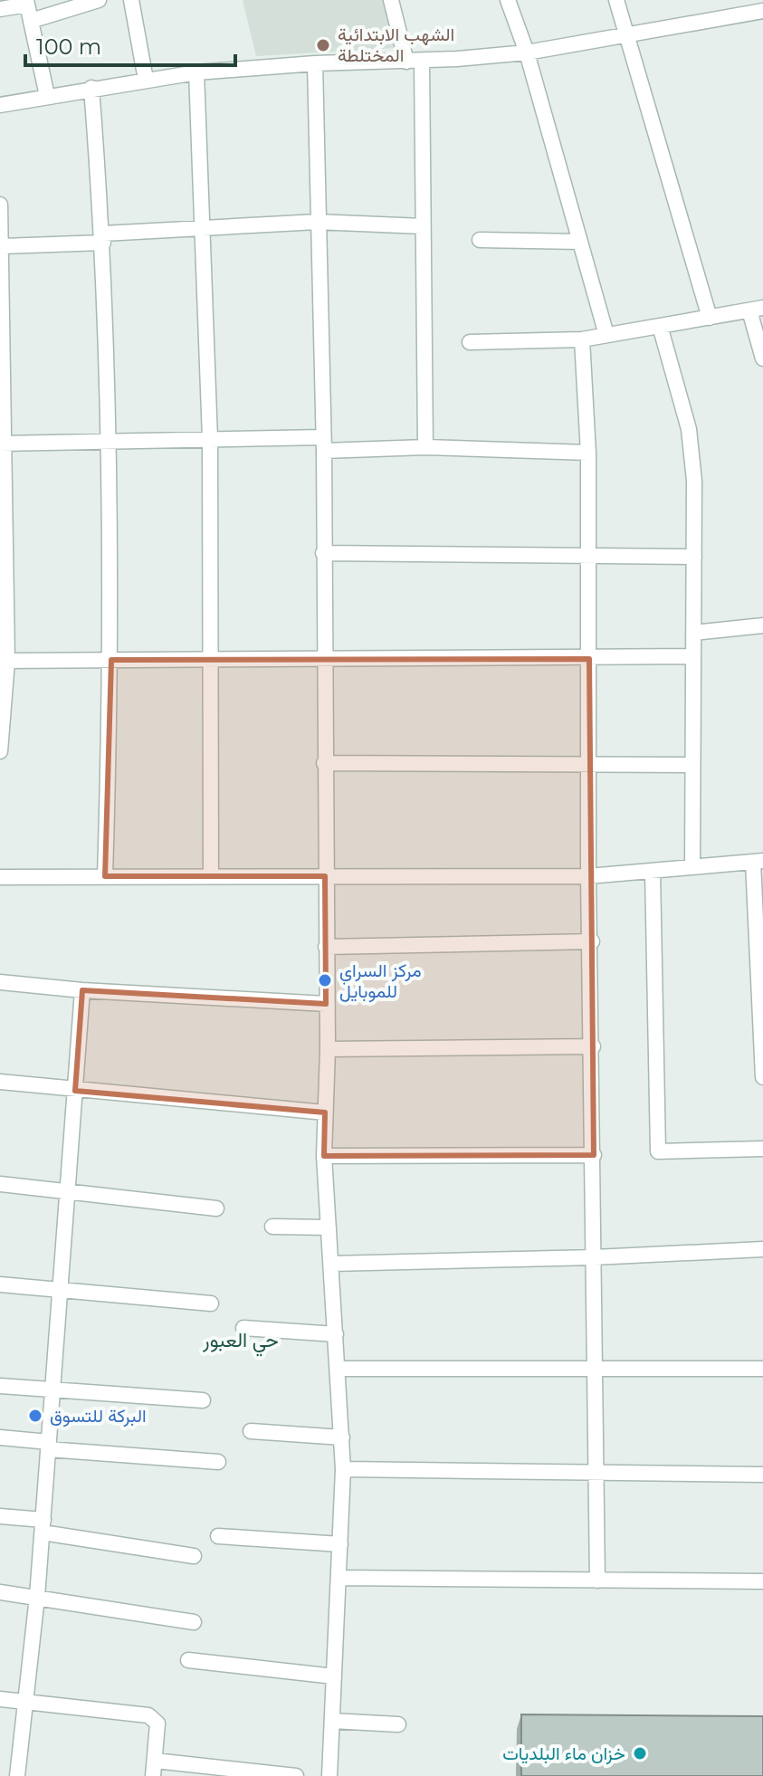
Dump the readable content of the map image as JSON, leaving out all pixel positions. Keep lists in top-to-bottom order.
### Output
{
  "districts": ["حي العبور"],
  "places": [
    "الشهب الابتدائية المختلطة",
    "مركز السراي للموبايل",
    "البركة للتسوق",
    "خزان ماء البلديات"
  ],
  "scale_bar": "100 m"
}
